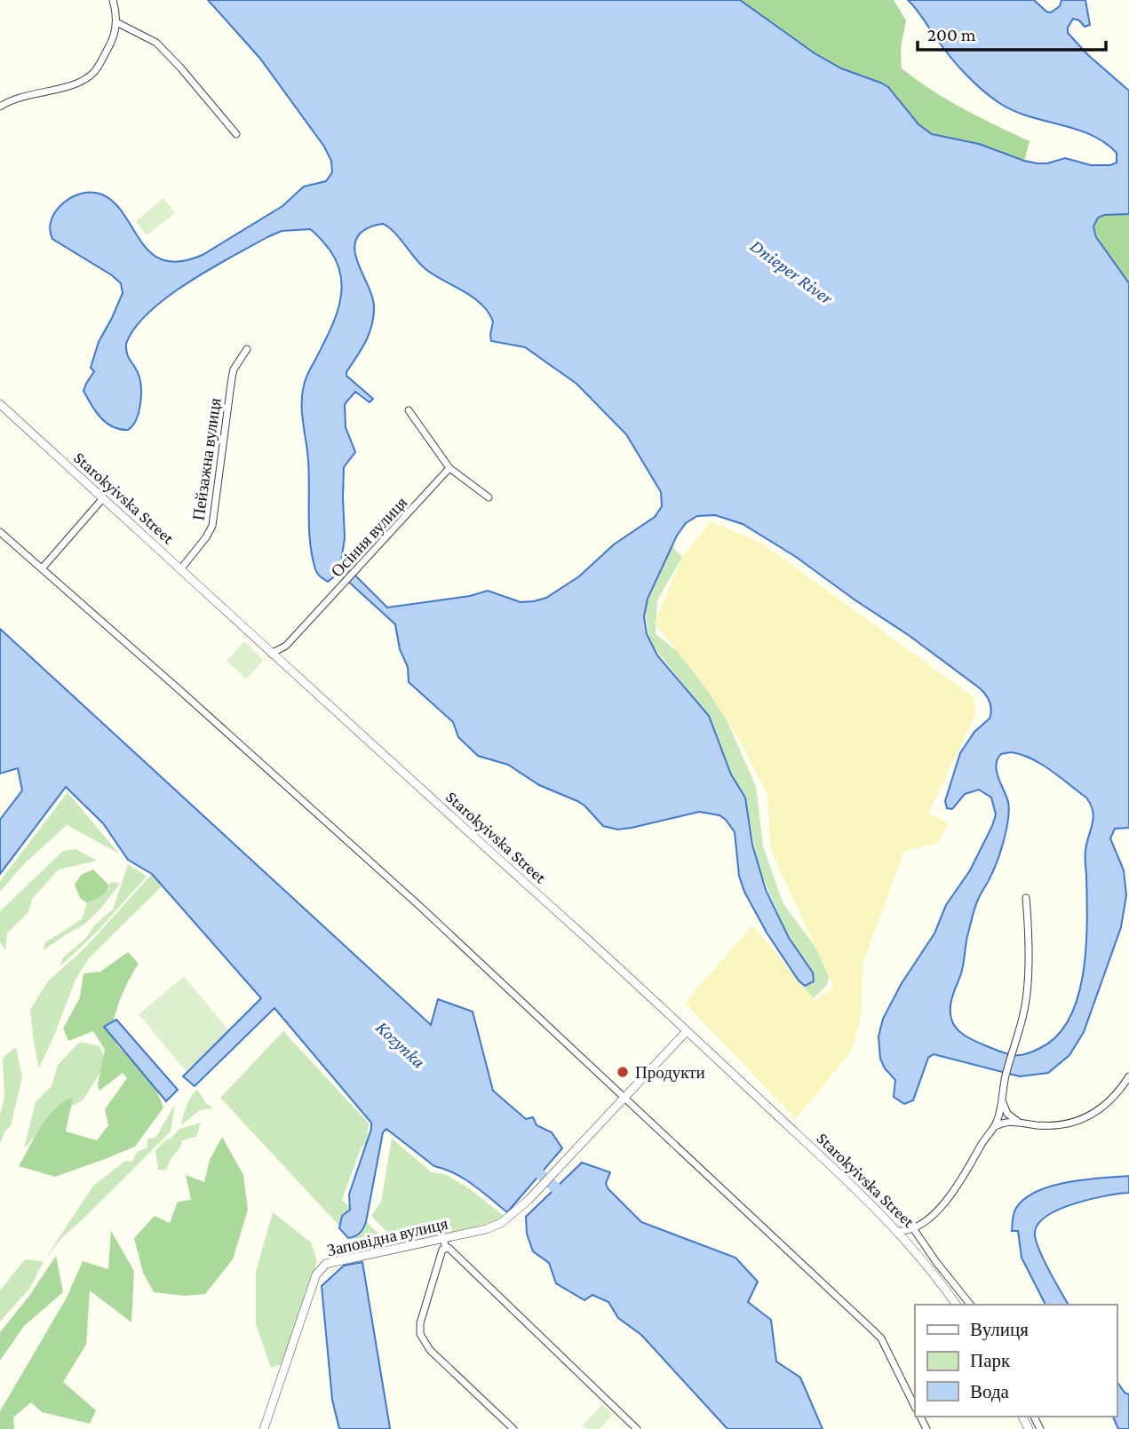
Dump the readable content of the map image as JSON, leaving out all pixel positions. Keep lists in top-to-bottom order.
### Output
{
  "streets": {
    "street": [
      "Пейзажна вулиця",
      "Starokyivska Street",
      "Осіння вулиця",
      "Заповідна вулиця"
    ]
  },
  "crossings": [
    ["Пейзажна вулиця", "Starokyivska Street"],
    ["Starokyivska Street", "Осіння вулиця"],
    ["Starokyivska Street", "Заповідна вулиця"]
  ],
  "water": ["Dnieper River", "Kozynka"],
  "places": ["Продукти"],
  "legend": ["Вулиця", "Парк", "Вода"],
  "scale_bar": "200 m"
}
